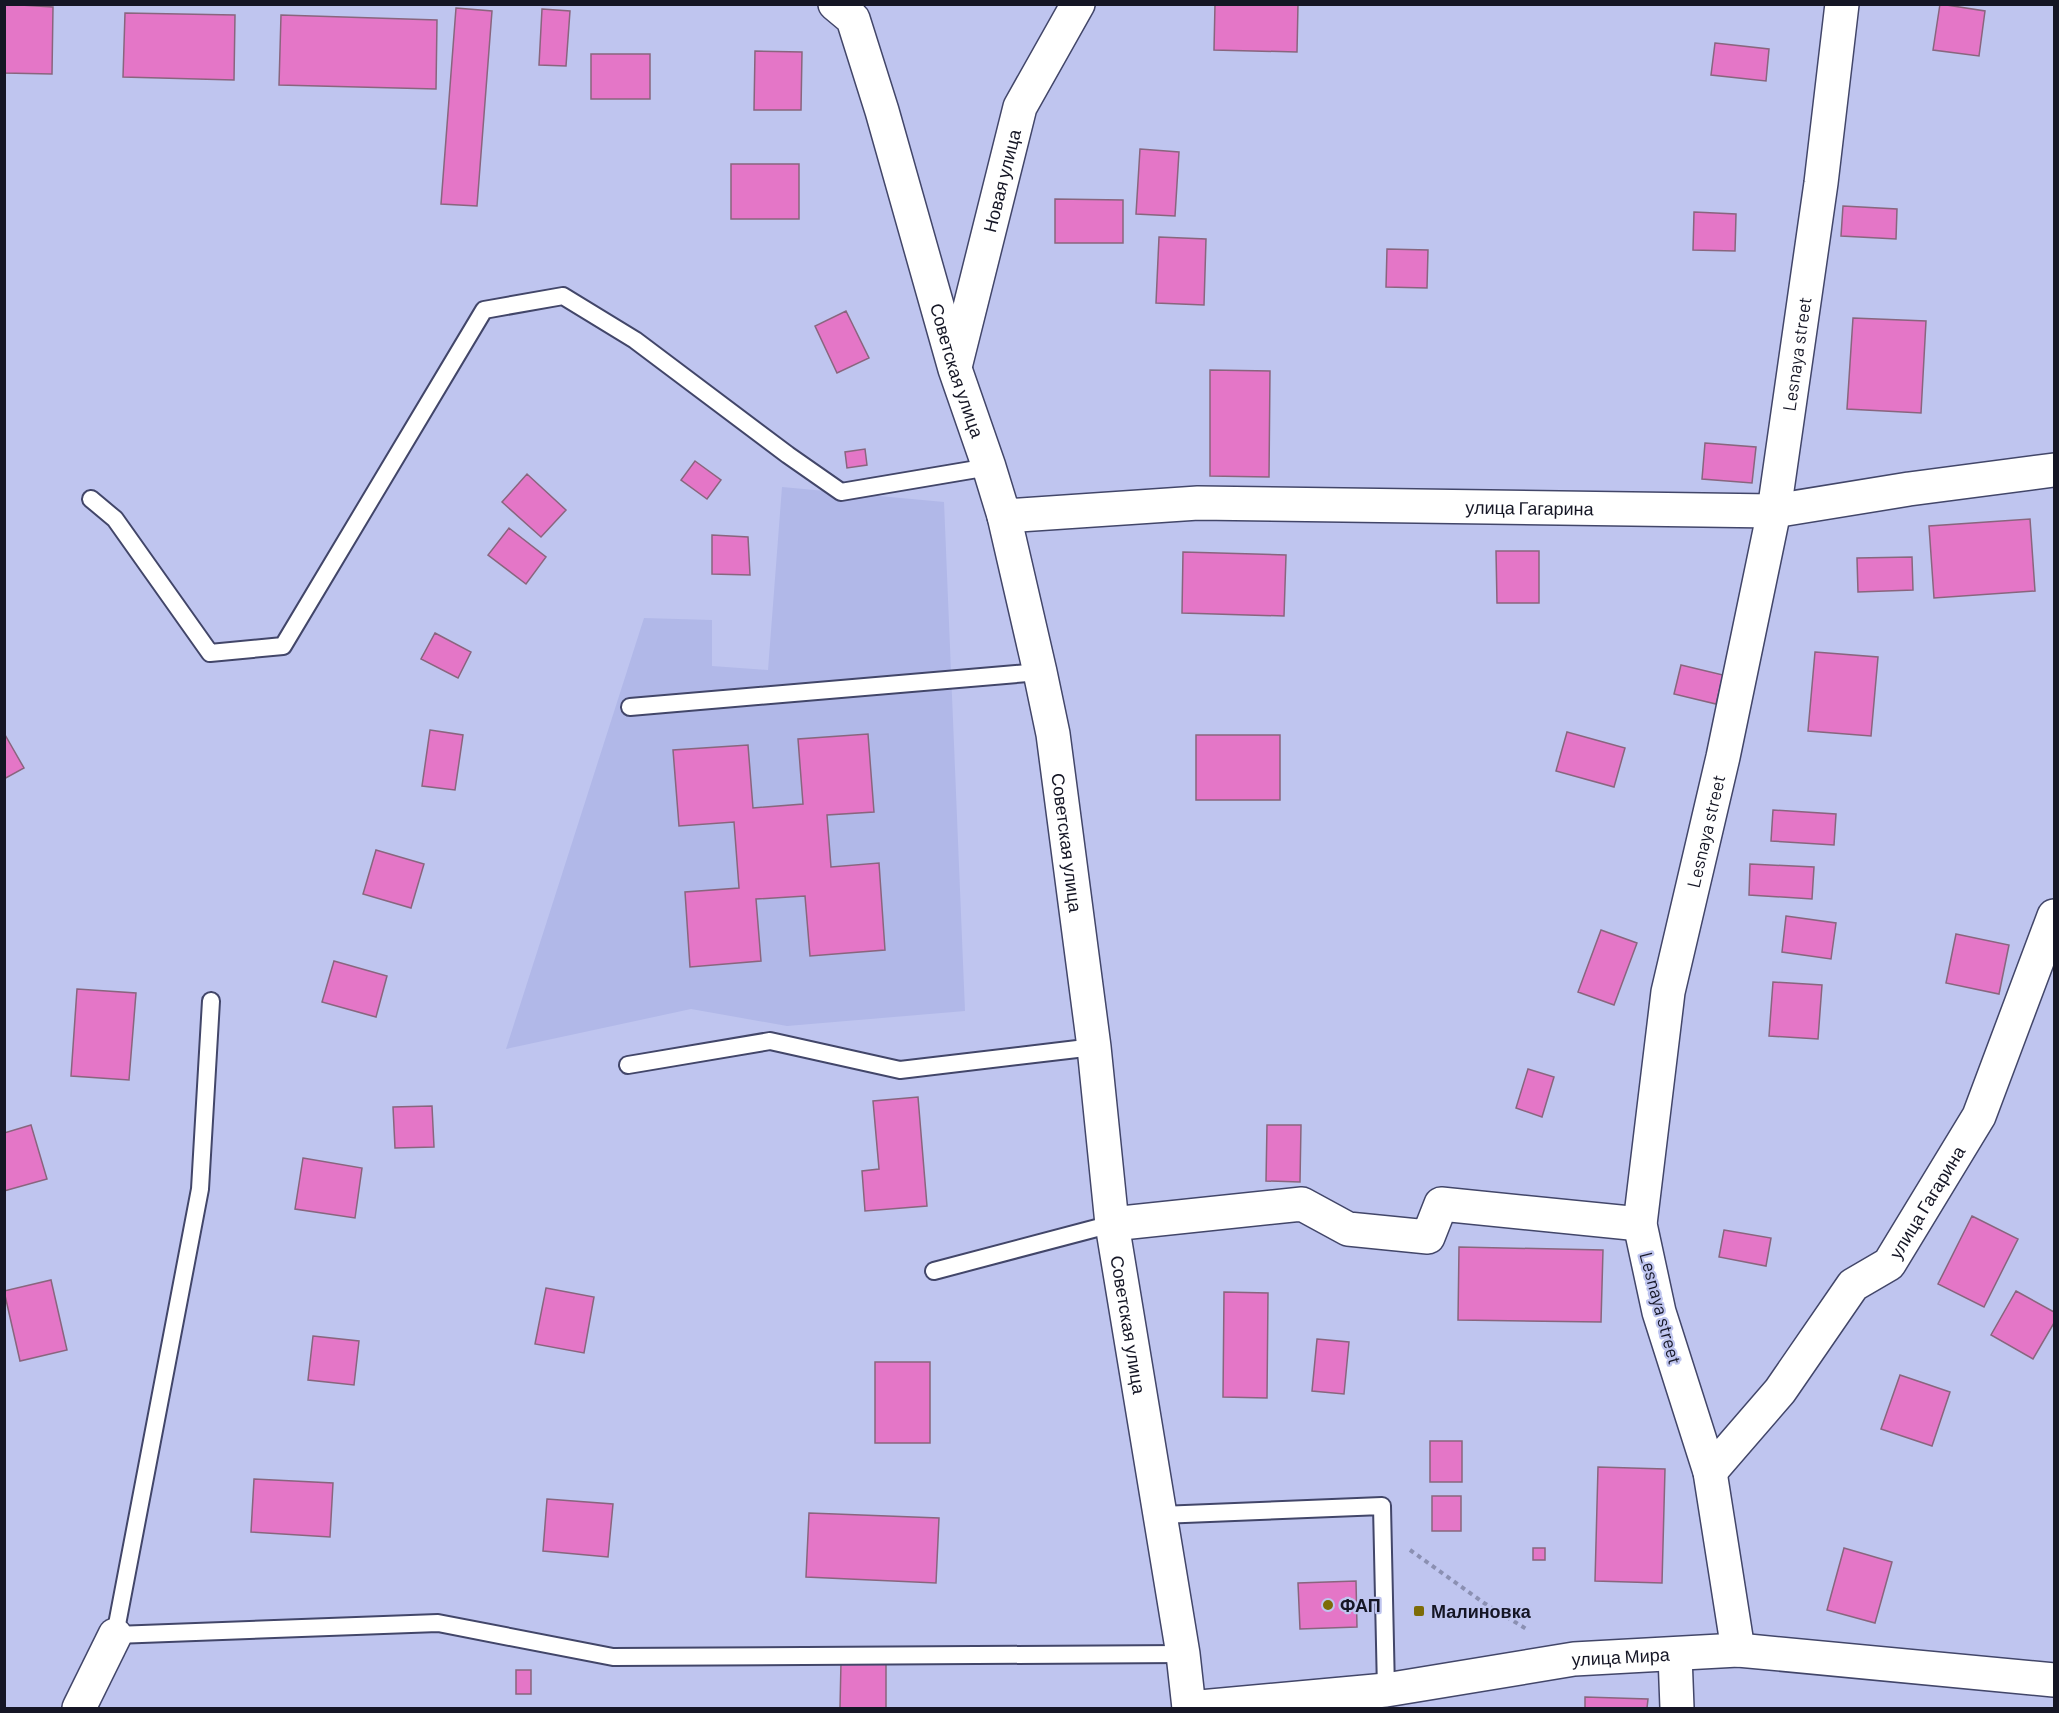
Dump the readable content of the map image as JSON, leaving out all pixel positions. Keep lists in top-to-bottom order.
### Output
{
  "streets": {
    "street": [
      "Новая улица",
      "Lesnaya street",
      "Советская улица",
      "улица Гагарина",
      "улица Мира"
    ]
  },
  "crossings": [
    ["Новая улица", "Советская улица"],
    ["Lesnaya street", "улица Гагарина"],
    ["Lesnaya street", "улица Мира"],
    ["Советская улица", "улица Гагарина"],
    ["Советская улица", "улица Мира"]
  ],
  "places": {
    "other": ["ФАП"],
    "transit": ["Малиновка"]
  }
}
